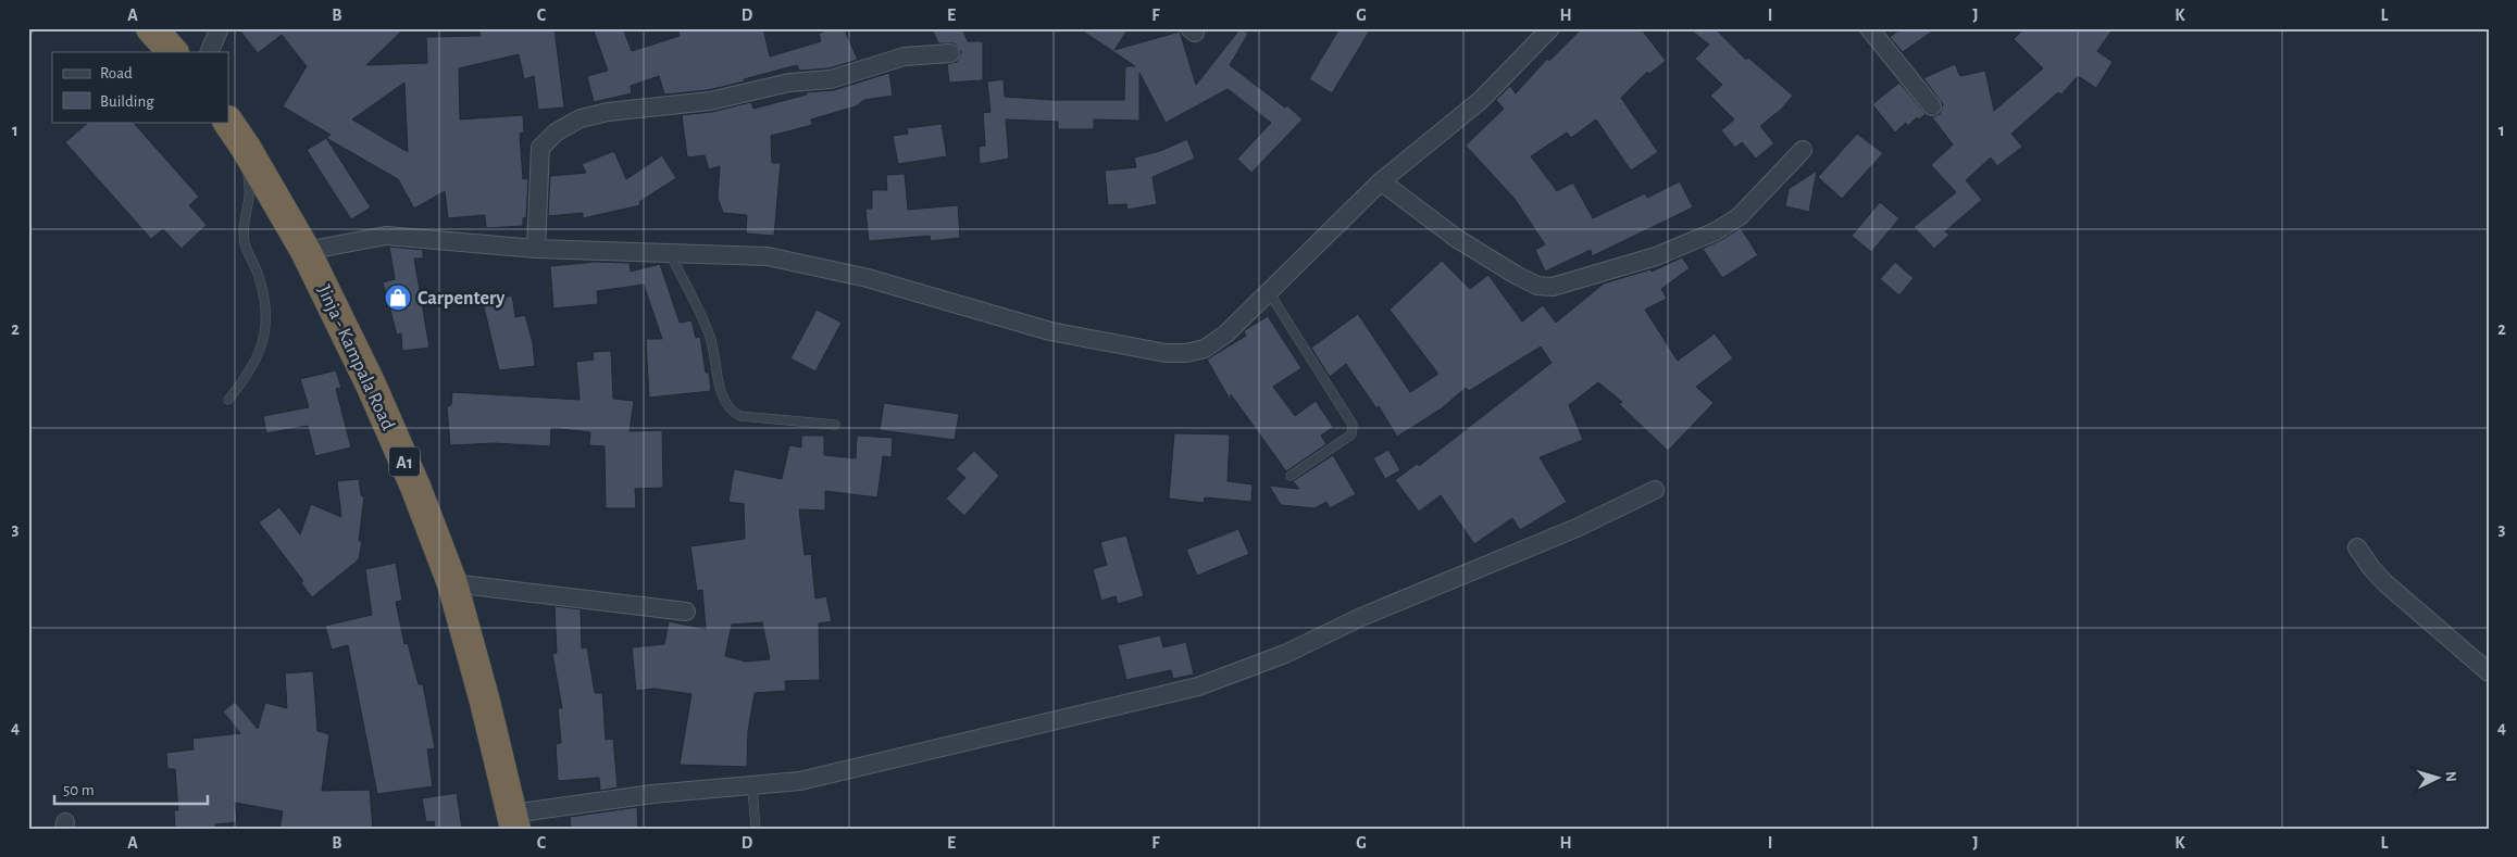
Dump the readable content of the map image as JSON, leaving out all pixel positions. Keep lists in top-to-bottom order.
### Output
{
  "streets": {
    "highway": ["Jinja - Kampala Road", "A1"]
  },
  "places": {
    "shop": ["Carpentery"]
  },
  "legend": ["Road", "Building"],
  "scale_bar": "50 m",
  "north": "right",
  "grid": {
    "columns": [
      "A",
      "B",
      "C",
      "D",
      "E",
      "F",
      "G",
      "H",
      "I",
      "J",
      "K",
      "L"
    ],
    "rows": [
      "1",
      "2",
      "3",
      "4"
    ]
  }
}
